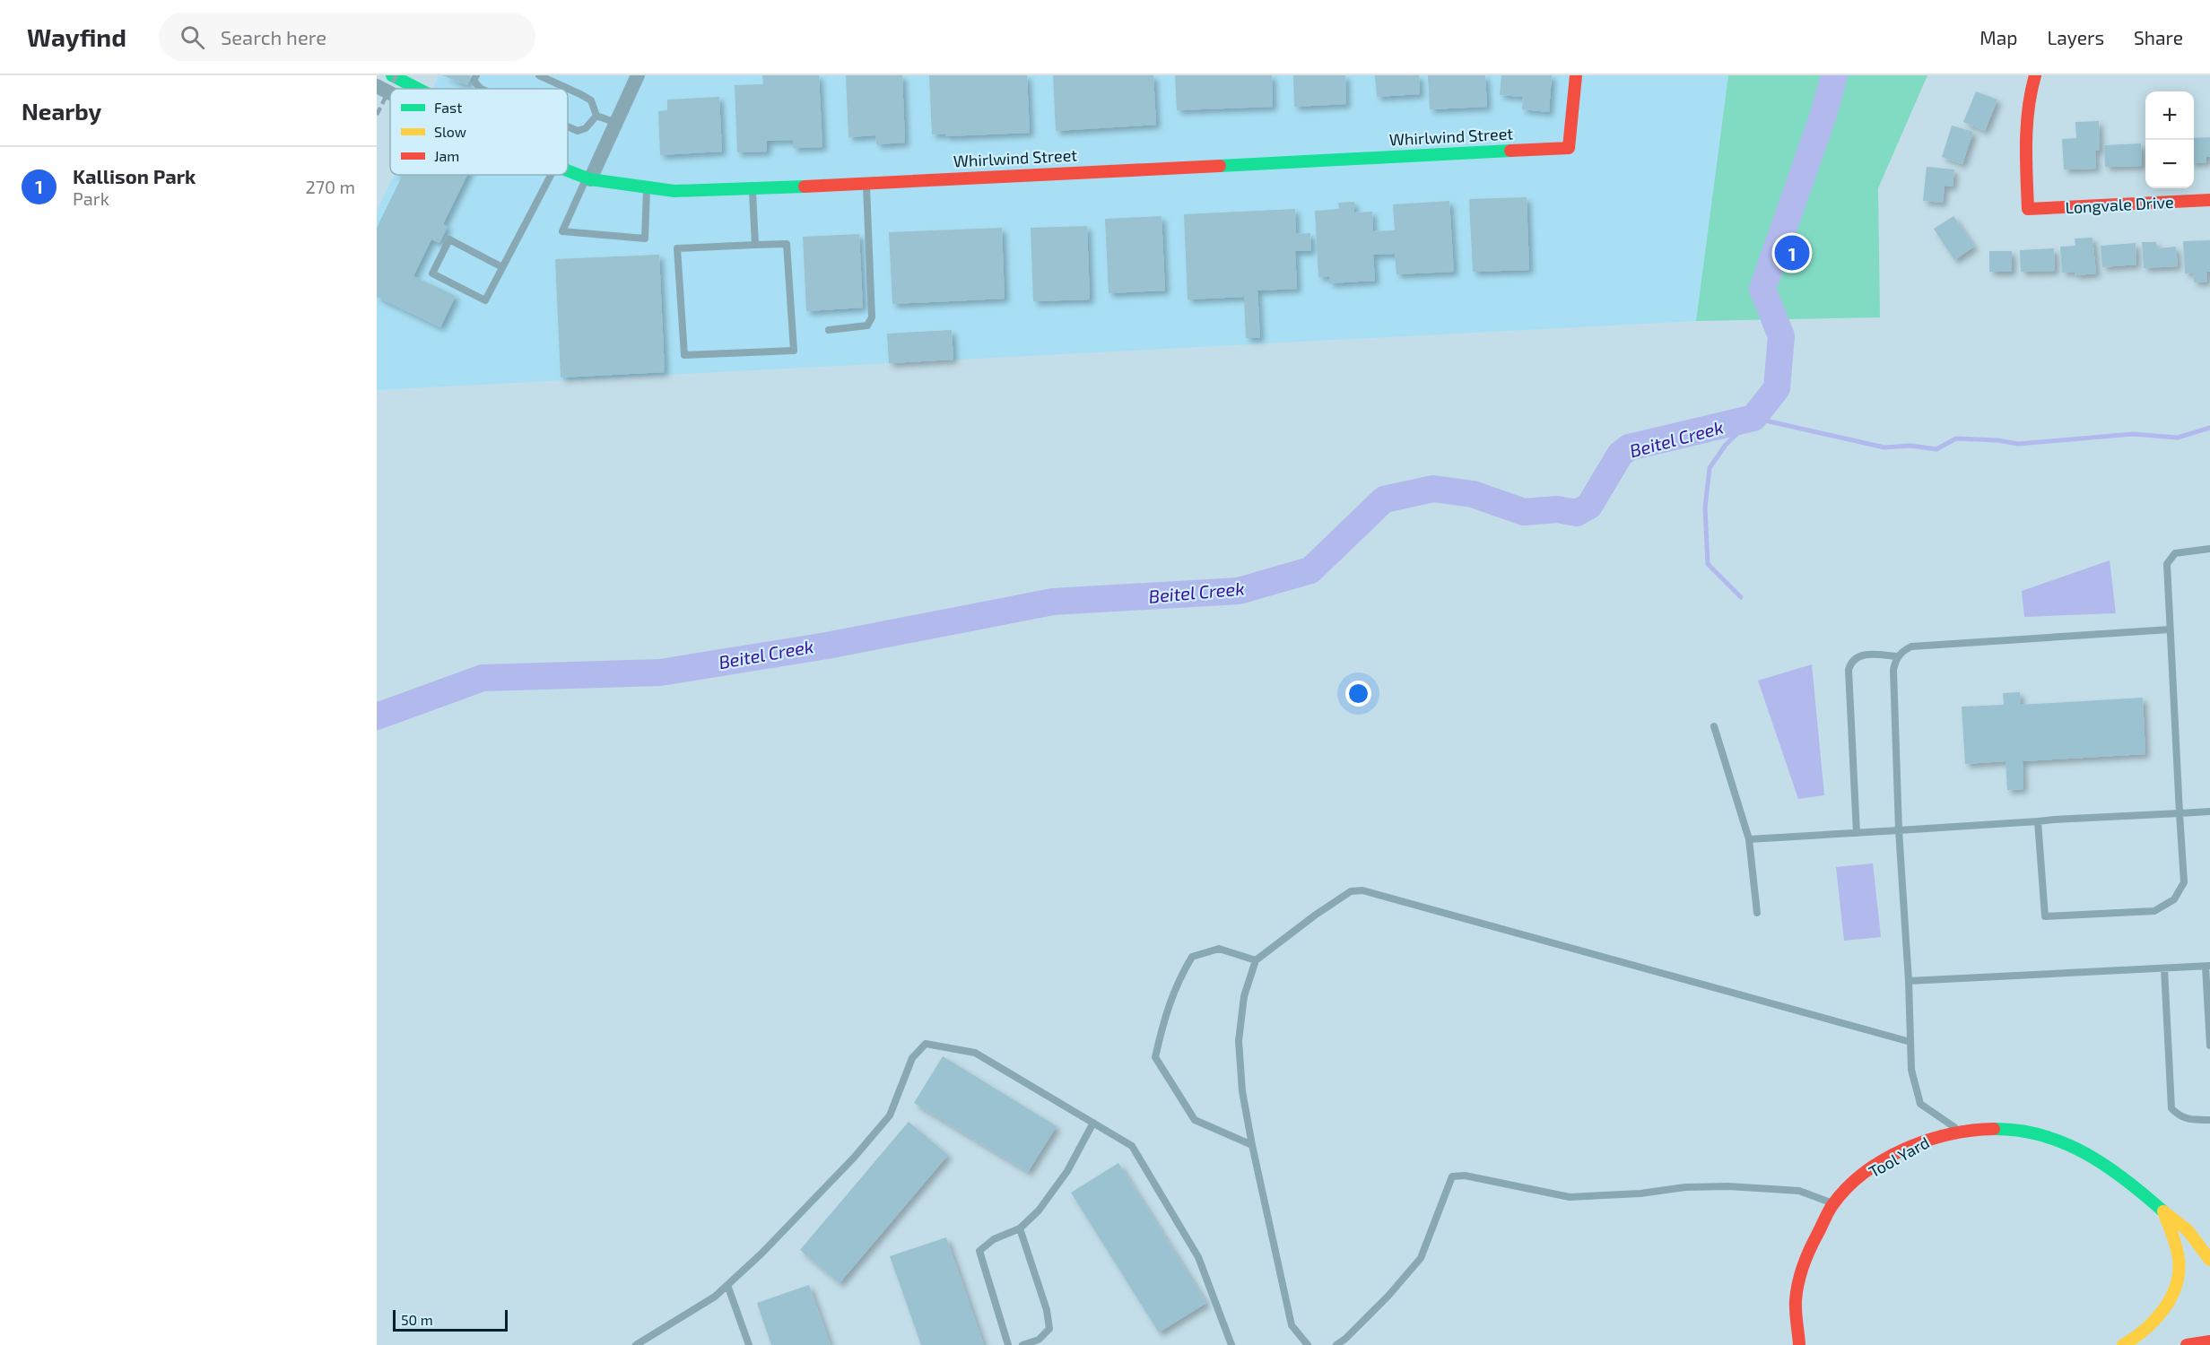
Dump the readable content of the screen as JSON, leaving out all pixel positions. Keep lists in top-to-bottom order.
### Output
{
  "streets": {
    "main road": ["Whirlwind Street", "Longvale Drive", "Tool Yard"]
  },
  "water": ["Beitel Creek"],
  "legend": ["Fast", "Slow", "Jam"],
  "scale_bar": "50 m",
  "page": {
    "header": "Wayfind",
    "search": "Search here",
    "nav": ["Map", "Layers", "Share"],
    "heading": "Nearby",
    "map_buttons": ["+", "−"],
    "list": [
      {
        "mark": "1",
        "name": "Kallison Park",
        "note": "Park",
        "value": "270 m"
      }
    ],
    "pins": "1",
    "scale": "50 m"
  }
}
